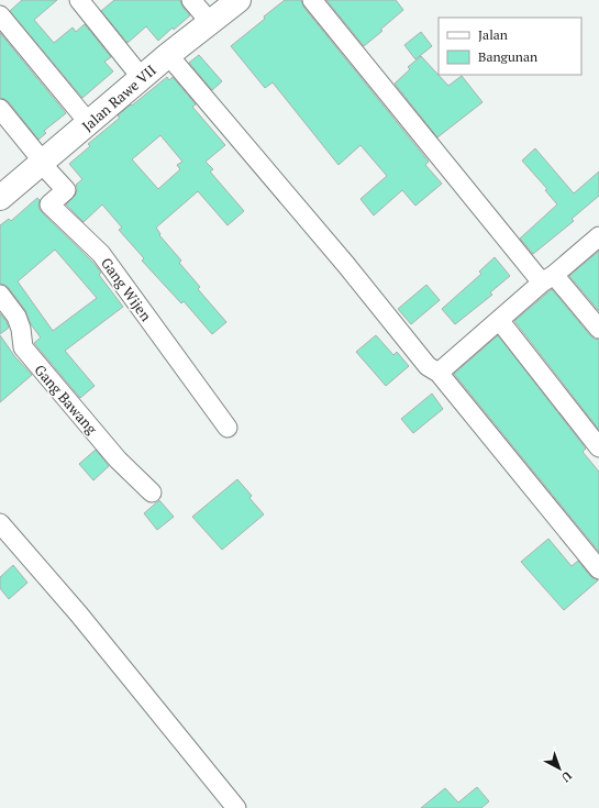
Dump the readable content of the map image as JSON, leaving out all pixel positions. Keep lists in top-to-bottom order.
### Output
{
  "streets": {
    "main road": ["Jalan Rawe VII"],
    "street": ["Gang Wijen", "Gang Bawang"]
  },
  "crossings": [
    ["Jalan Rawe VII", "Gang Wijen"]
  ],
  "legend": ["Jalan", "Bangunan"],
  "north": "bottom right"
}
